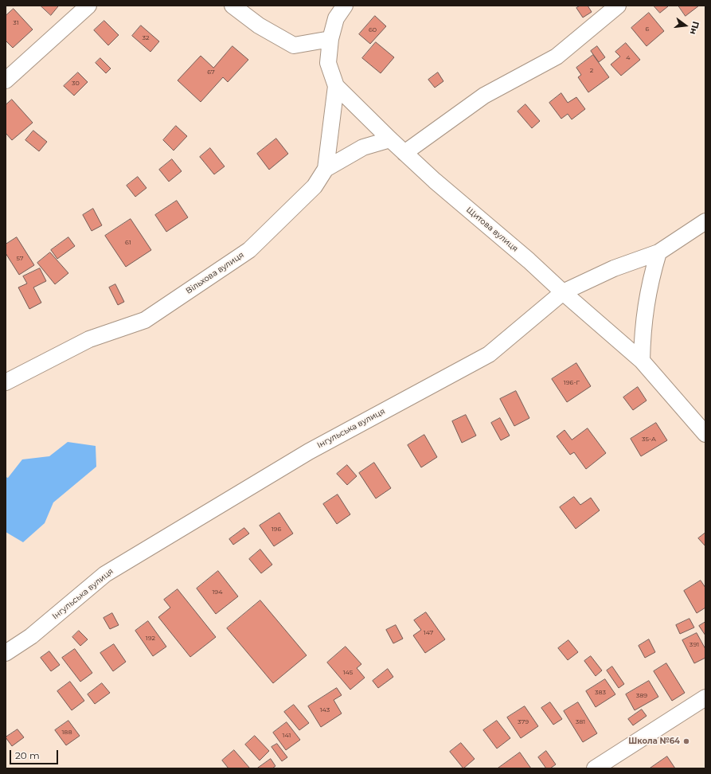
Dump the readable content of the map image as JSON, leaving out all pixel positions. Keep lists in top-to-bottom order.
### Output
{
  "streets": {
    "street": ["Щитова вулиця", "Вільхова вулиця", "Інгульська вулиця"]
  },
  "crossings": [
    ["Щитова вулиця", "Вільхова вулиця"],
    ["Щитова вулиця", "Інгульська вулиця"]
  ],
  "places": ["Школа №64"],
  "house_numbers": [
    "31",
    "6",
    "60",
    "32",
    "4",
    "2",
    "67",
    "30",
    "61",
    "57",
    "196-Г",
    "35-А",
    "196",
    "194",
    "147",
    "192",
    "391",
    "145",
    "383",
    "389",
    "143",
    "379",
    "381",
    "188",
    "141"
  ],
  "scale_bar": "20 m",
  "north": "right"
}
